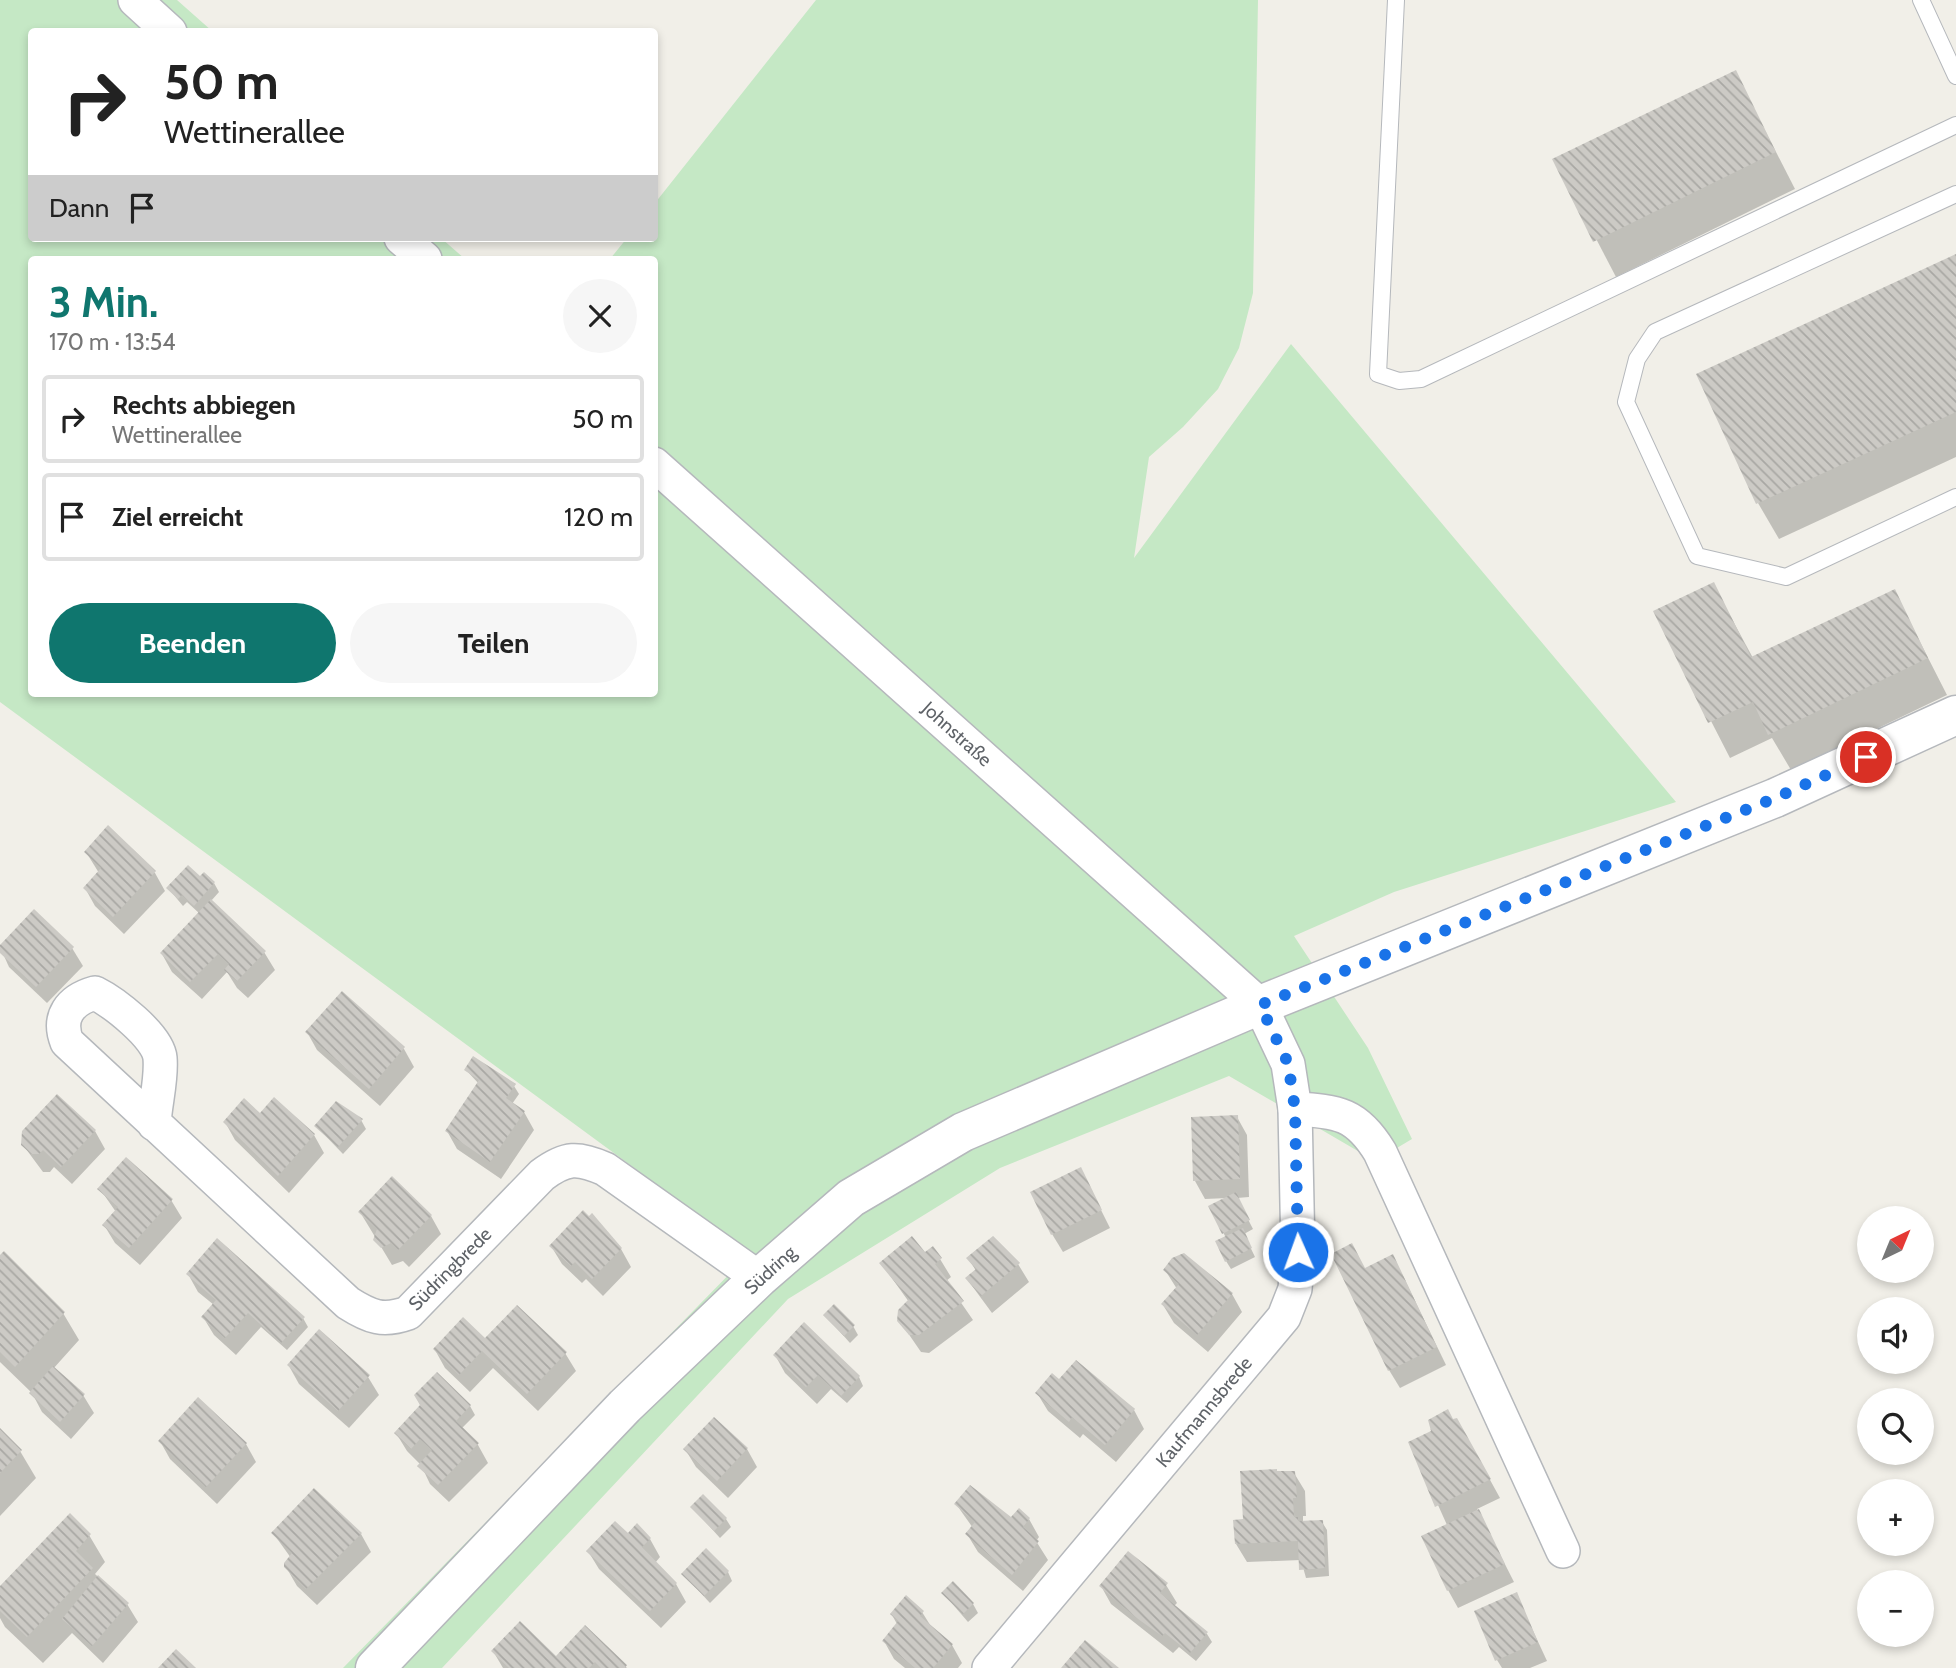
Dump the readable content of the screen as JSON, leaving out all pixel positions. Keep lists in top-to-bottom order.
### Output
{
  "streets": {
    "street": [
      "Johnstraße",
      "Südringbrede",
      "Südring",
      "Kaufmannsbrede"
    ]
  },
  "crossings": [
    ["Johnstraße", "Südring"],
    ["Johnstraße", "Kaufmannsbrede"],
    ["Südringbrede", "Südring"],
    ["Südring", "Kaufmannsbrede"]
  ],
  "north": "top right",
  "page": {
    "turn": ["50 m", "Wettinerallee"],
    "then": "Dann",
    "heading": ["3 Min.", "170 m · 13:54"],
    "list": [
      {
        "name": "Rechts abbiegen",
        "note": "Wettinerallee",
        "value": "50 m"
      },
      {
        "name": "Ziel erreicht",
        "value": "120 m"
      }
    ],
    "buttons": ["Beenden", "Teilen"],
    "map_buttons": ["+", "−"]
  }
}
